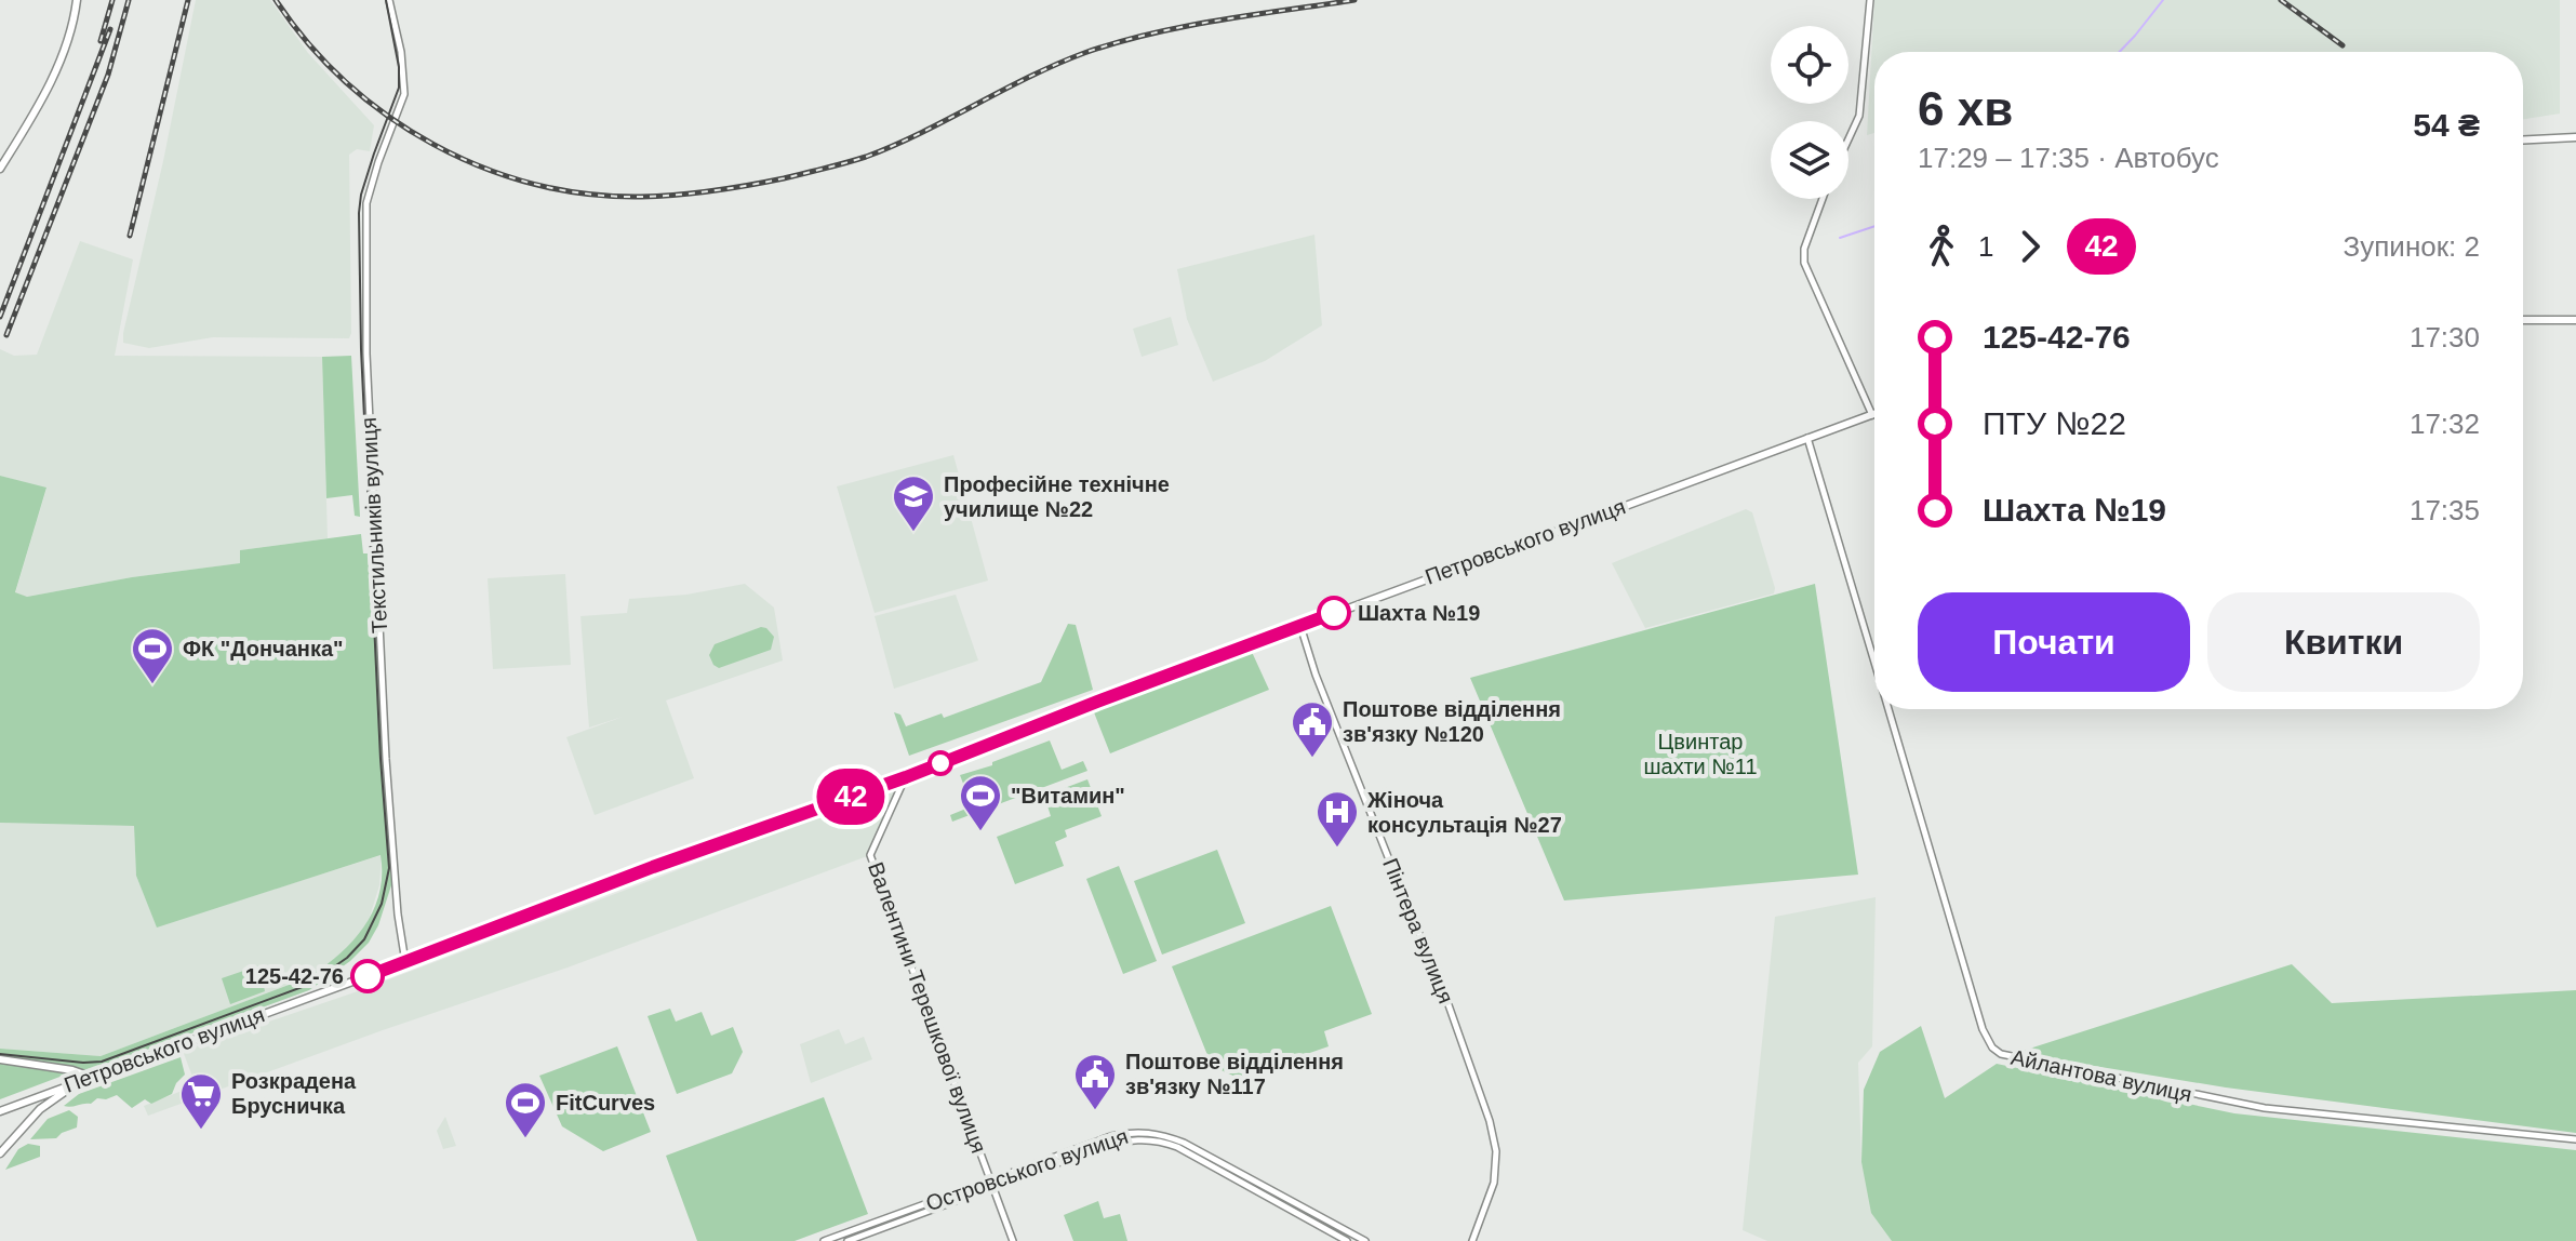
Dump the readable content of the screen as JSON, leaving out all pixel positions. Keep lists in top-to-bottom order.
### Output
{
  "streets": {
    "main road": ["Петровського вулиця"],
    "street": [
      "Текстильників вулиця",
      "Пінтера вулиця",
      "Валентини Терешкової вулиця",
      "Айлантова вулиця",
      "Островського вулиця"
    ]
  },
  "crossings": [
    ["Текстильників вулиця", "Петровського вулиця"],
    ["Петровського вулиця", "Пінтера вулиця"],
    ["Петровського вулиця", "Валентини Терешкової вулиця"],
    ["Петровського вулиця", "Айлантова вулиця"],
    ["Валентини Терешкової вулиця", "Островського вулиця"]
  ],
  "parks": ["Цвинтар шахти №11"],
  "places": {
    "school or university": ["Професійне технічне училище №22"],
    "other": ["Шахта №19", "125-42-76"],
    "sports": ["ФК \"Дончанка\"", "\"Витамин\"", "FitCurves"],
    "public building": ["Поштове відділення зв'язку №120", "Поштове відділення зв'язку №117"],
    "hospital": ["Жіноча консультація №27"],
    "supermarket": ["Розкрадена Брусничка"]
  },
  "lines": ["bus line 42"],
  "page": {
    "on_map": "42",
    "heading": ["6 хв", "17:29 – 17:35 · Автобус", "54 ₴"],
    "legs": ["1", "42", "Зупинок: 2"],
    "list": [
      {
        "name": "125-42-76",
        "value": "17:30"
      },
      {
        "name": "ПТУ №22",
        "value": "17:32"
      },
      {
        "name": "Шахта №19",
        "value": "17:35"
      }
    ],
    "buttons": ["Почати", "Квитки"]
  }
}
